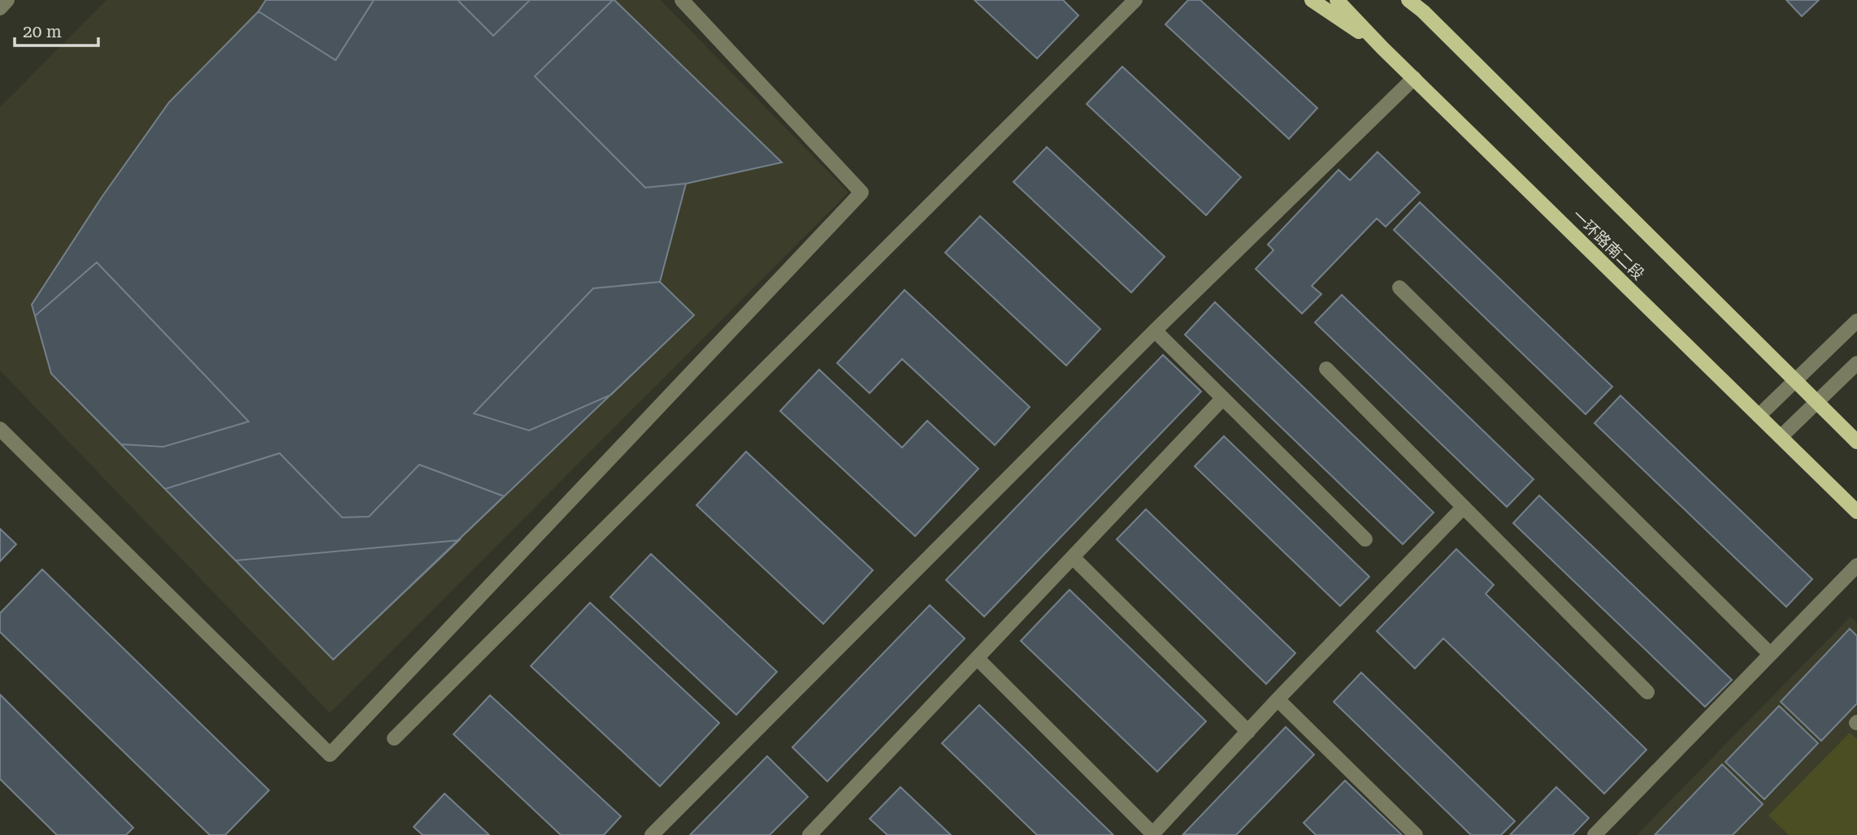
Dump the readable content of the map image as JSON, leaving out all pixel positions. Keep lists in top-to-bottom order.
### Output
{
  "streets": {
    "main road": ["一环路南二段"]
  },
  "scale_bar": "20 m"
}
